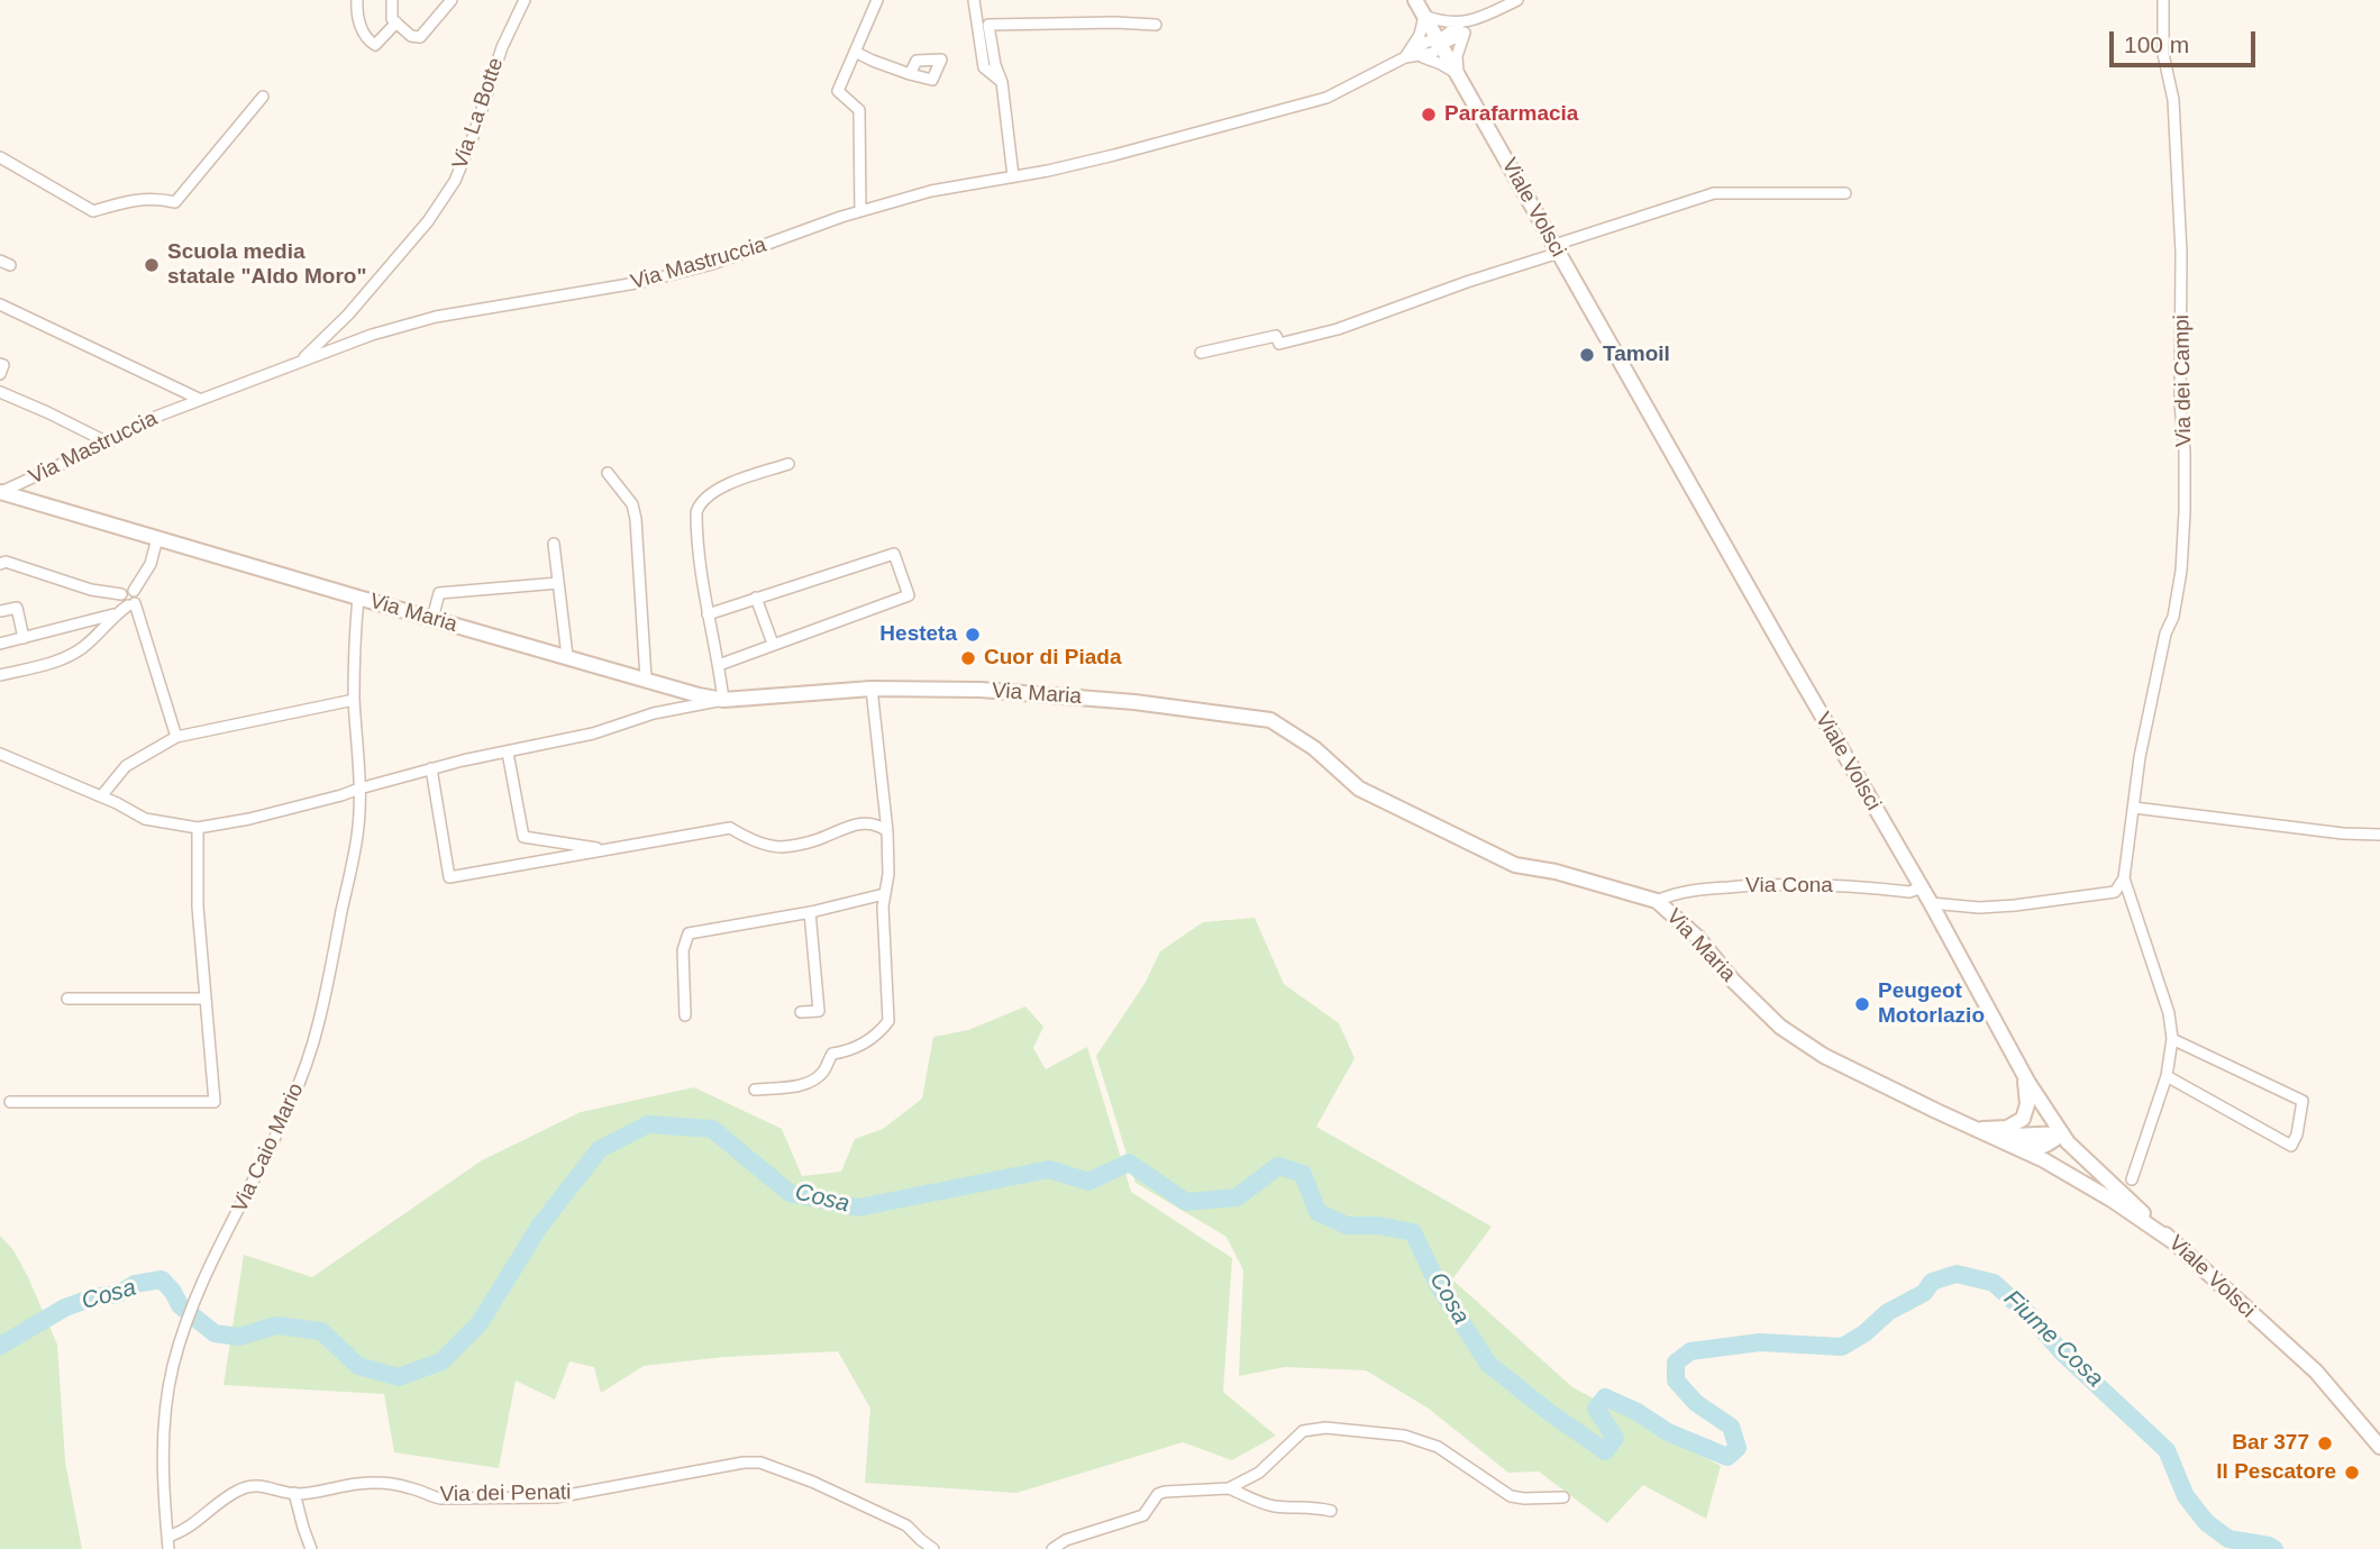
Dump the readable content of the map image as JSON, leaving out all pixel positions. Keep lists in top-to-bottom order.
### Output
{
  "streets": {
    "street": [
      "Via La Botte",
      "Viale Volsci",
      "Via Mastruccia",
      "Via dei Campi",
      "Via Maria",
      "Via Cona",
      "Via Caio Mario",
      "Via dei Penati"
    ]
  },
  "crossings": [
    ["Via La Botte", "Via Mastruccia"],
    ["Viale Volsci", "Via Mastruccia"],
    ["Viale Volsci", "Via Cona"],
    ["Via Mastruccia", "Via Maria"],
    ["Via Maria", "Via Cona"],
    ["Via Maria", "Via Caio Mario"],
    ["Via Caio Mario", "Via dei Penati"]
  ],
  "water": ["Cosa", "Fiume Cosa"],
  "places": [
    "Parafarmacia",
    "Scuola media statale \"Aldo Moro\"",
    "Tamoil",
    "Hesteta",
    "Cuor di Piada",
    "Peugeot Motorlazio",
    "Bar 377",
    "Il Pescatore"
  ],
  "scale_bar": "100 m"
}
